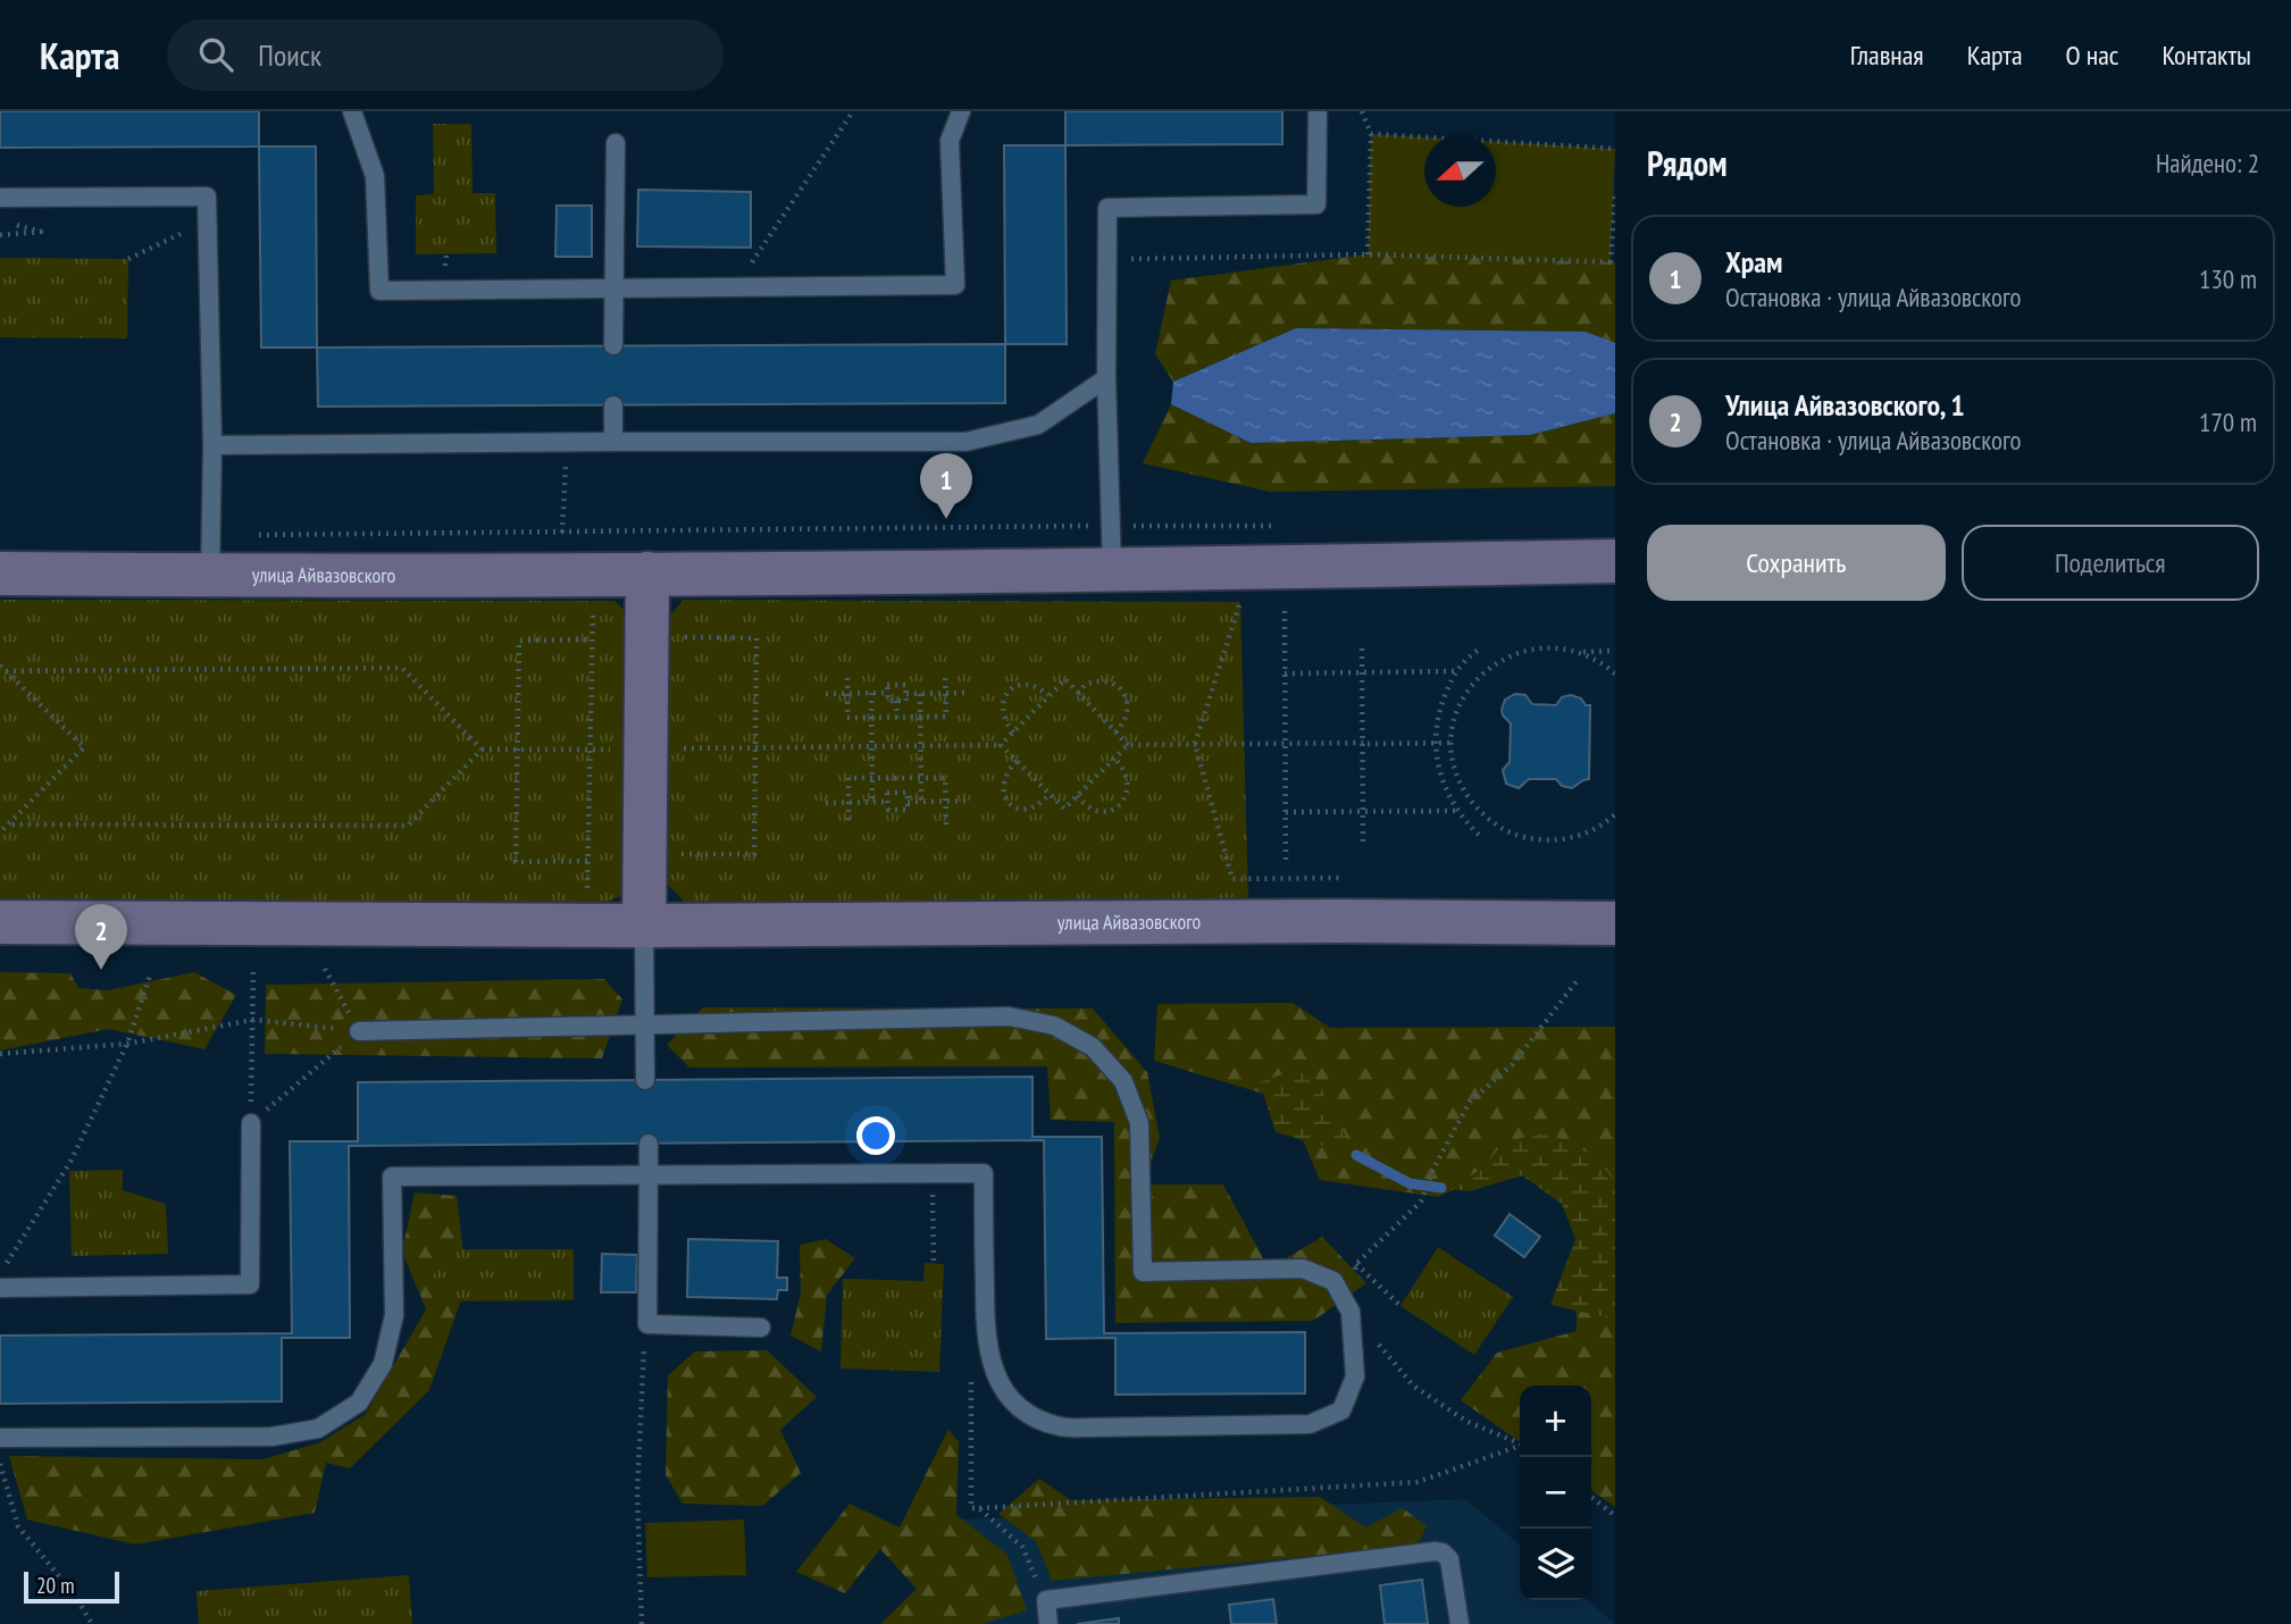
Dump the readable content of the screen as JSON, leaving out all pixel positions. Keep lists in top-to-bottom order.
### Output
{
  "streets": {
    "main road": ["улица Айвазовского"]
  },
  "scale_bar": "20 m",
  "north": "left",
  "page": {
    "header": "Карта",
    "search": "Поиск",
    "nav": [
      "Главная",
      "Карта",
      "О нас",
      "Контакты"
    ],
    "heading": ["Рядом", "Найдено: 2"],
    "list": [
      {
        "mark": "1",
        "name": "Храм",
        "note": "Остановка · улица Айвазовского",
        "value": "130 m"
      },
      {
        "mark": "2",
        "name": "Улица Айвазовского, 1",
        "note": "Остановка · улица Айвазовского",
        "value": "170 m"
      }
    ],
    "pins": ["1", "2"],
    "buttons": ["Сохранить", "Поделиться"],
    "map_buttons": ["+", "−"],
    "scale": "20 m"
  }
}
